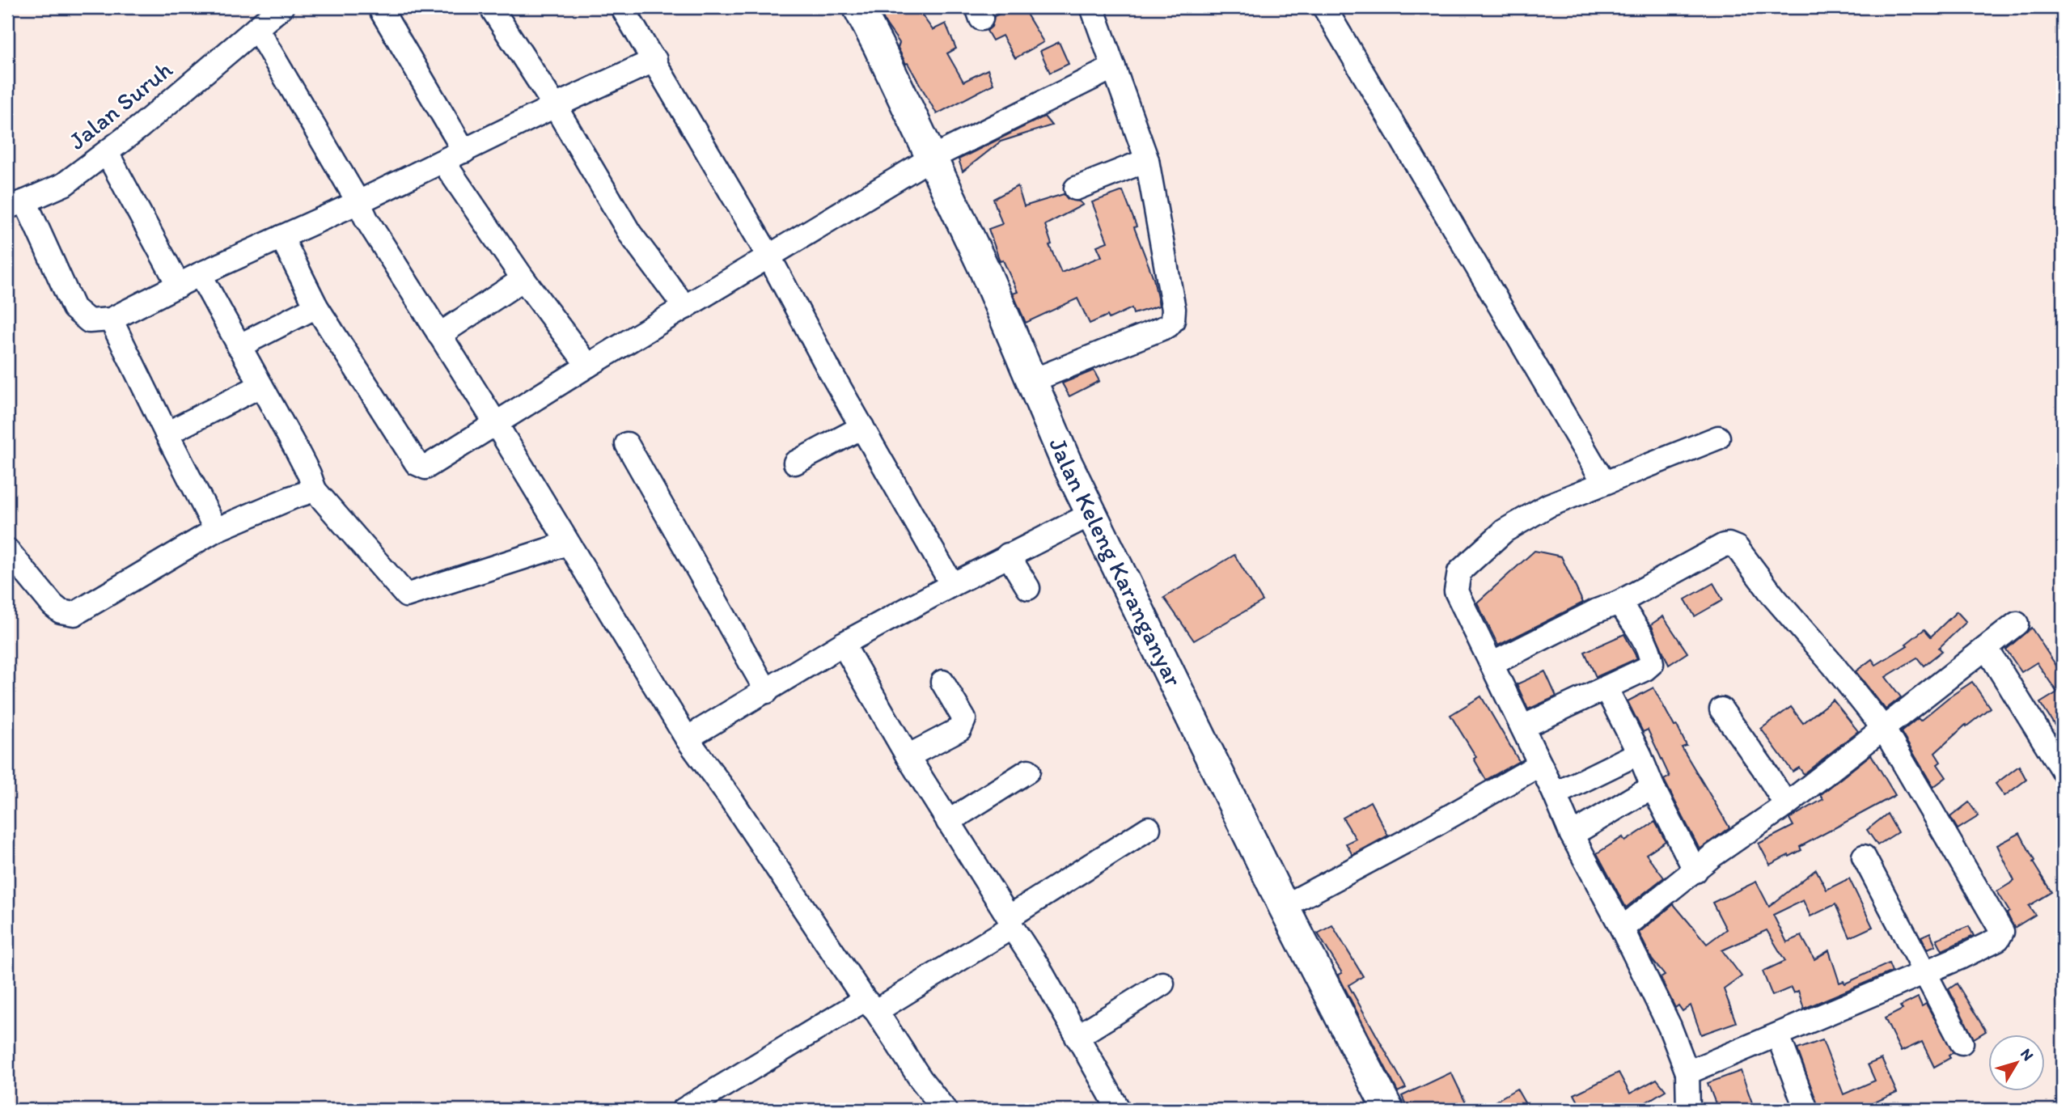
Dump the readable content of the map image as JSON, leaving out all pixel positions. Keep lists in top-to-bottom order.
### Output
{
  "streets": {
    "main road": ["Jalan Keleng Karanganyar"],
    "street": ["Jalan Suruh"]
  },
  "north": "top right"
}
